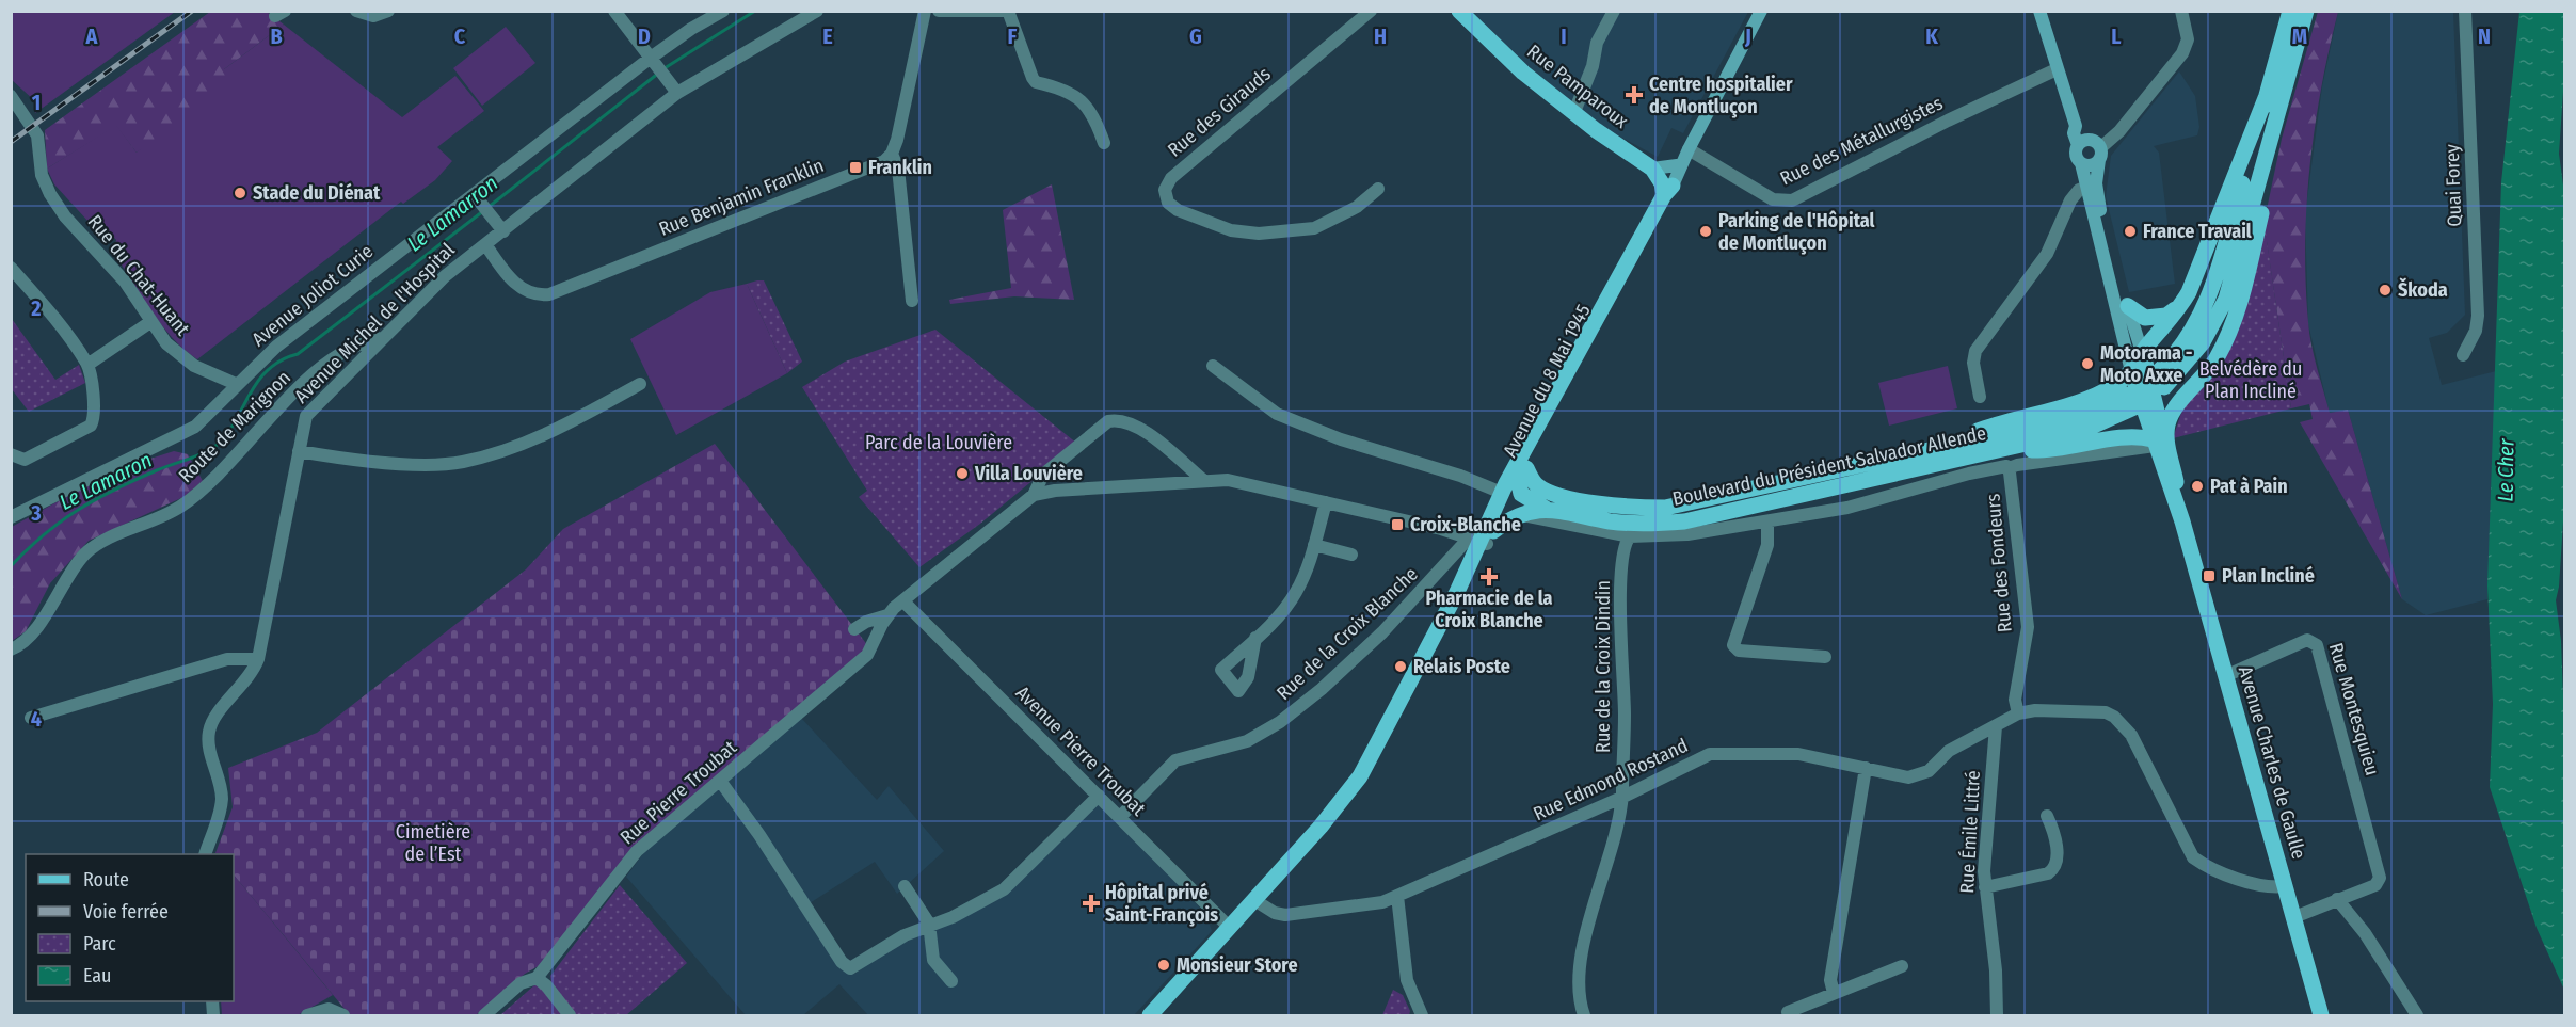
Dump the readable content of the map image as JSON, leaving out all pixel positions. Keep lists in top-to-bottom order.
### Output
{
  "streets": {
    "main road": [
      "Rue Pamparoux",
      "Avenue du 8 Mai 1945",
      "Boulevard du Président Salvador Allende",
      "Avenue Charles de Gaulle"
    ],
    "street": [
      "Rue des Girauds",
      "Rue des Métallurgistes",
      "Quai Forey",
      "Rue Benjamin Franklin",
      "Rue du Chat-Huant",
      "Avenue Joliot Curie",
      "Avenue Michel de l'Hospital",
      "Route de Marignon",
      "Rue des Fondeurs",
      "Rue de la Croix Blanche",
      "Rue de la Croix Dindin",
      "Rue Montesquieu",
      "Avenue Pierre Troubat",
      "Rue Edmond Rostand",
      "Rue Pierre Troubat",
      "Rue Émile Littré"
    ]
  },
  "crossings": [
    ["Rue Pamparoux", "Avenue du 8 Mai 1945"],
    ["Rue des Métallurgistes", "Avenue du 8 Mai 1945"],
    ["Rue Benjamin Franklin", "Avenue Michel de l'Hospital"],
    ["Rue du Chat-Huant", "Avenue Joliot Curie"],
    ["Avenue Michel de l'Hospital", "Route de Marignon"],
    ["Avenue du 8 Mai 1945", "Boulevard du Président Salvador Allende"],
    ["Avenue du 8 Mai 1945", "Rue de la Croix Blanche"],
    ["Avenue du 8 Mai 1945", "Avenue Pierre Troubat"],
    ["Avenue du 8 Mai 1945", "Rue Edmond Rostand"],
    ["Boulevard du Président Salvador Allende", "Rue de la Croix Blanche"],
    ["Boulevard du Président Salvador Allende", "Avenue Charles de Gaulle"],
    ["Rue des Fondeurs", "Rue Edmond Rostand"],
    ["Rue de la Croix Blanche", "Avenue Pierre Troubat"],
    ["Rue de la Croix Dindin", "Rue Edmond Rostand"],
    ["Rue Montesquieu", "Avenue Charles de Gaulle"],
    ["Avenue Pierre Troubat", "Rue Pierre Troubat"],
    ["Rue Edmond Rostand", "Rue Émile Littré"]
  ],
  "water": ["Le Lamarron", "Le Cher", "Le Lamaron"],
  "parks": ["Belvédère du Plan Incliné", "Parc de la Louvière", "Cimetière de l’Est"],
  "places": {
    "health": ["Centre hospitalier de Montluçon", "Pharmacie de la Croix Blanche", "Hôpital privé Saint-François"],
    "transit": ["Franklin", "Croix-Blanche", "Plan Incliné"],
    "other": [
      "Stade du Diénat",
      "Parking de l'Hôpital de Montluçon",
      "France Travail",
      "Škoda",
      "Motorama - Moto Axxe",
      "Villa Louvière",
      "Pat à Pain",
      "Relais Poste",
      "Monsieur Store"
    ]
  },
  "legend": [
    "Route",
    "Voie ferrée",
    "Parc",
    "Eau"
  ],
  "grid": {
    "columns": [
      "A",
      "B",
      "C",
      "D",
      "E",
      "F",
      "G",
      "H",
      "I",
      "J",
      "K",
      "L",
      "M",
      "N"
    ],
    "rows": [
      "1",
      "2",
      "3",
      "4"
    ]
  }
}
